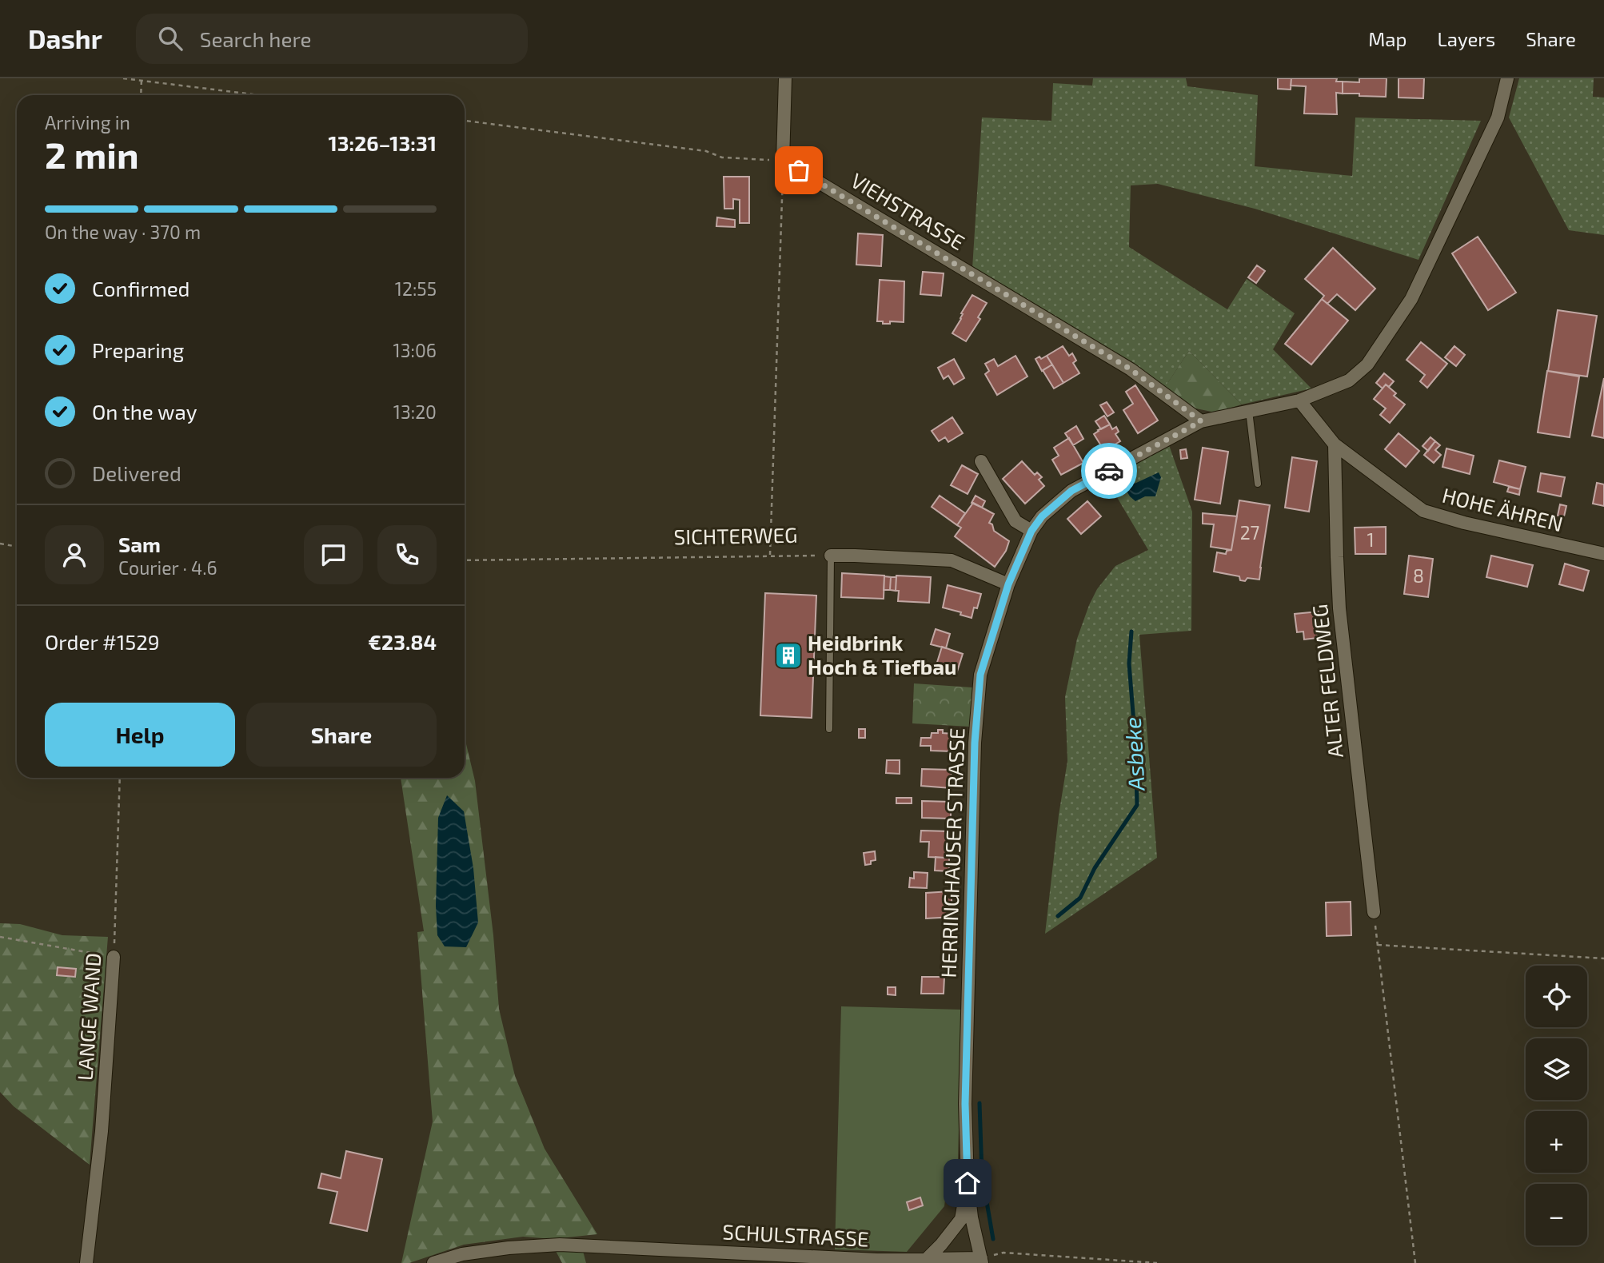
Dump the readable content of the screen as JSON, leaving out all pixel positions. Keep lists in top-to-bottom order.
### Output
{
  "streets": {
    "street": [
      "VIEHSTRASSE",
      "HOHE ÄHREN",
      "ALTER FELDWEG",
      "HERRINGHAUSER STRASSE",
      "LANGE WAND",
      "SCHULSTRASSE"
    ],
    "path": ["SICHTERWEG"]
  },
  "crossings": [
    ["VIEHSTRASSE", "HERRINGHAUSER STRASSE"],
    ["HOHE ÄHREN", "ALTER FELDWEG"],
    ["HOHE ÄHREN", "HERRINGHAUSER STRASSE"],
    ["HERRINGHAUSER STRASSE", "SCHULSTRASSE"]
  ],
  "water": ["Asbeke"],
  "places": {
    "building": ["Heidbrink Hoch & Tiefbau"]
  },
  "house_numbers": ["27", "1", "8"],
  "page": {
    "header": "Dashr",
    "search": "Search here",
    "nav": ["Map", "Layers", "Share"],
    "heading": ["2 min", "Arriving in", "13:26–13:31"],
    "panel": [
      "Sam",
      "Courier · 4.6",
      "Order #1529",
      "€23.84"
    ],
    "bar": "On the way · 370 m",
    "list": [
      ["Confirmed", "12:55"],
      ["Preparing", "13:06"],
      ["On the way", "13:20"],
      "Delivered"
    ],
    "buttons": ["Help", "Share"],
    "map_buttons": ["+", "−"]
  }
}
